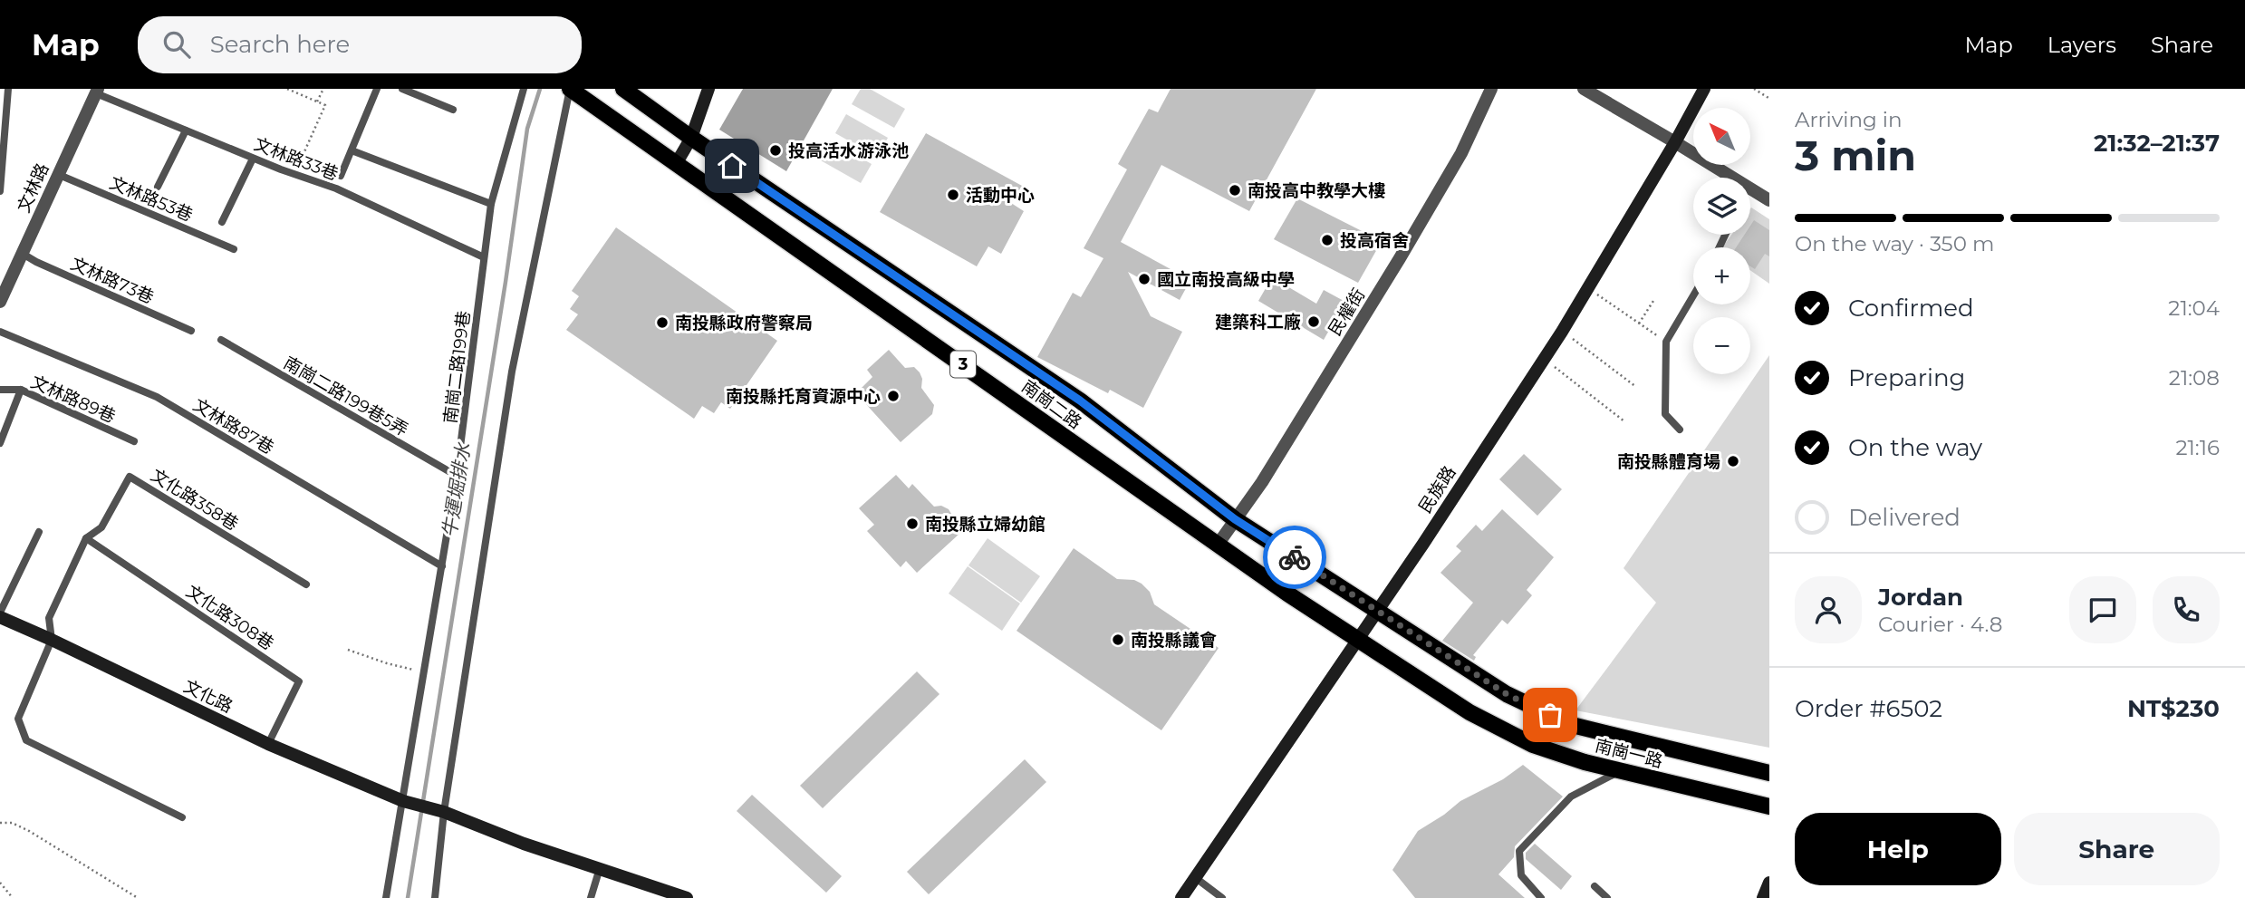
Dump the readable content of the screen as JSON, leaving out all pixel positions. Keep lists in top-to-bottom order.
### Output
{
  "streets": {
    "main road": [
      "3",
      "南崗二路",
      "民族路",
      "文化路",
      "南崗一路"
    ],
    "street": ["文林路", "民權街"],
    "lane": [
      "文林路33巷",
      "文林路53巷",
      "文林路73巷",
      "南崗二路199巷",
      "南崗二路199巷5弄",
      "文林路89巷",
      "文林路87巷",
      "文化路358巷",
      "文化路308巷"
    ]
  },
  "crossings": [
    ["文林路33巷", "文林路"],
    ["文林路33巷", "南崗二路199巷"],
    ["文林路", "文林路53巷"],
    ["文林路", "文林路73巷"],
    ["民權街", "南崗二路"],
    ["南崗二路199巷", "南崗二路199巷5弄"],
    ["南崗二路199巷", "文林路87巷"],
    ["南崗二路199巷", "文化路"],
    ["南崗二路", "民族路"],
    ["南崗二路", "南崗一路"],
    ["民族路", "南崗一路"],
    ["文化路358巷", "文化路308巷"],
    ["文化路358巷", "文化路"],
    ["文化路308巷", "文化路"]
  ],
  "water": ["牛運堀排水"],
  "places": [
    "投高活水游泳池",
    "南投高中教學大樓",
    "活動中心",
    "投高宿舍",
    "國立南投高級中學",
    "建築科工廠",
    "南投縣政府警察局",
    "南投縣托育資源中心",
    "南投縣體育場",
    "南投縣立婦幼館",
    "南投縣議會"
  ],
  "north": "top left",
  "page": {
    "header": "Map",
    "search": "Search here",
    "nav": ["Map", "Layers", "Share"],
    "heading": ["3 min", "Arriving in", "21:32–21:37"],
    "panel": [
      "Jordan",
      "Courier · 4.8",
      "Order #6502",
      "NT$230"
    ],
    "map_buttons": ["+", "−"],
    "bar": "On the way · 350 m",
    "list": [
      ["Confirmed", "21:04"],
      ["Preparing", "21:08"],
      ["On the way", "21:16"],
      "Delivered"
    ],
    "buttons": ["Help", "Share"]
  }
}
